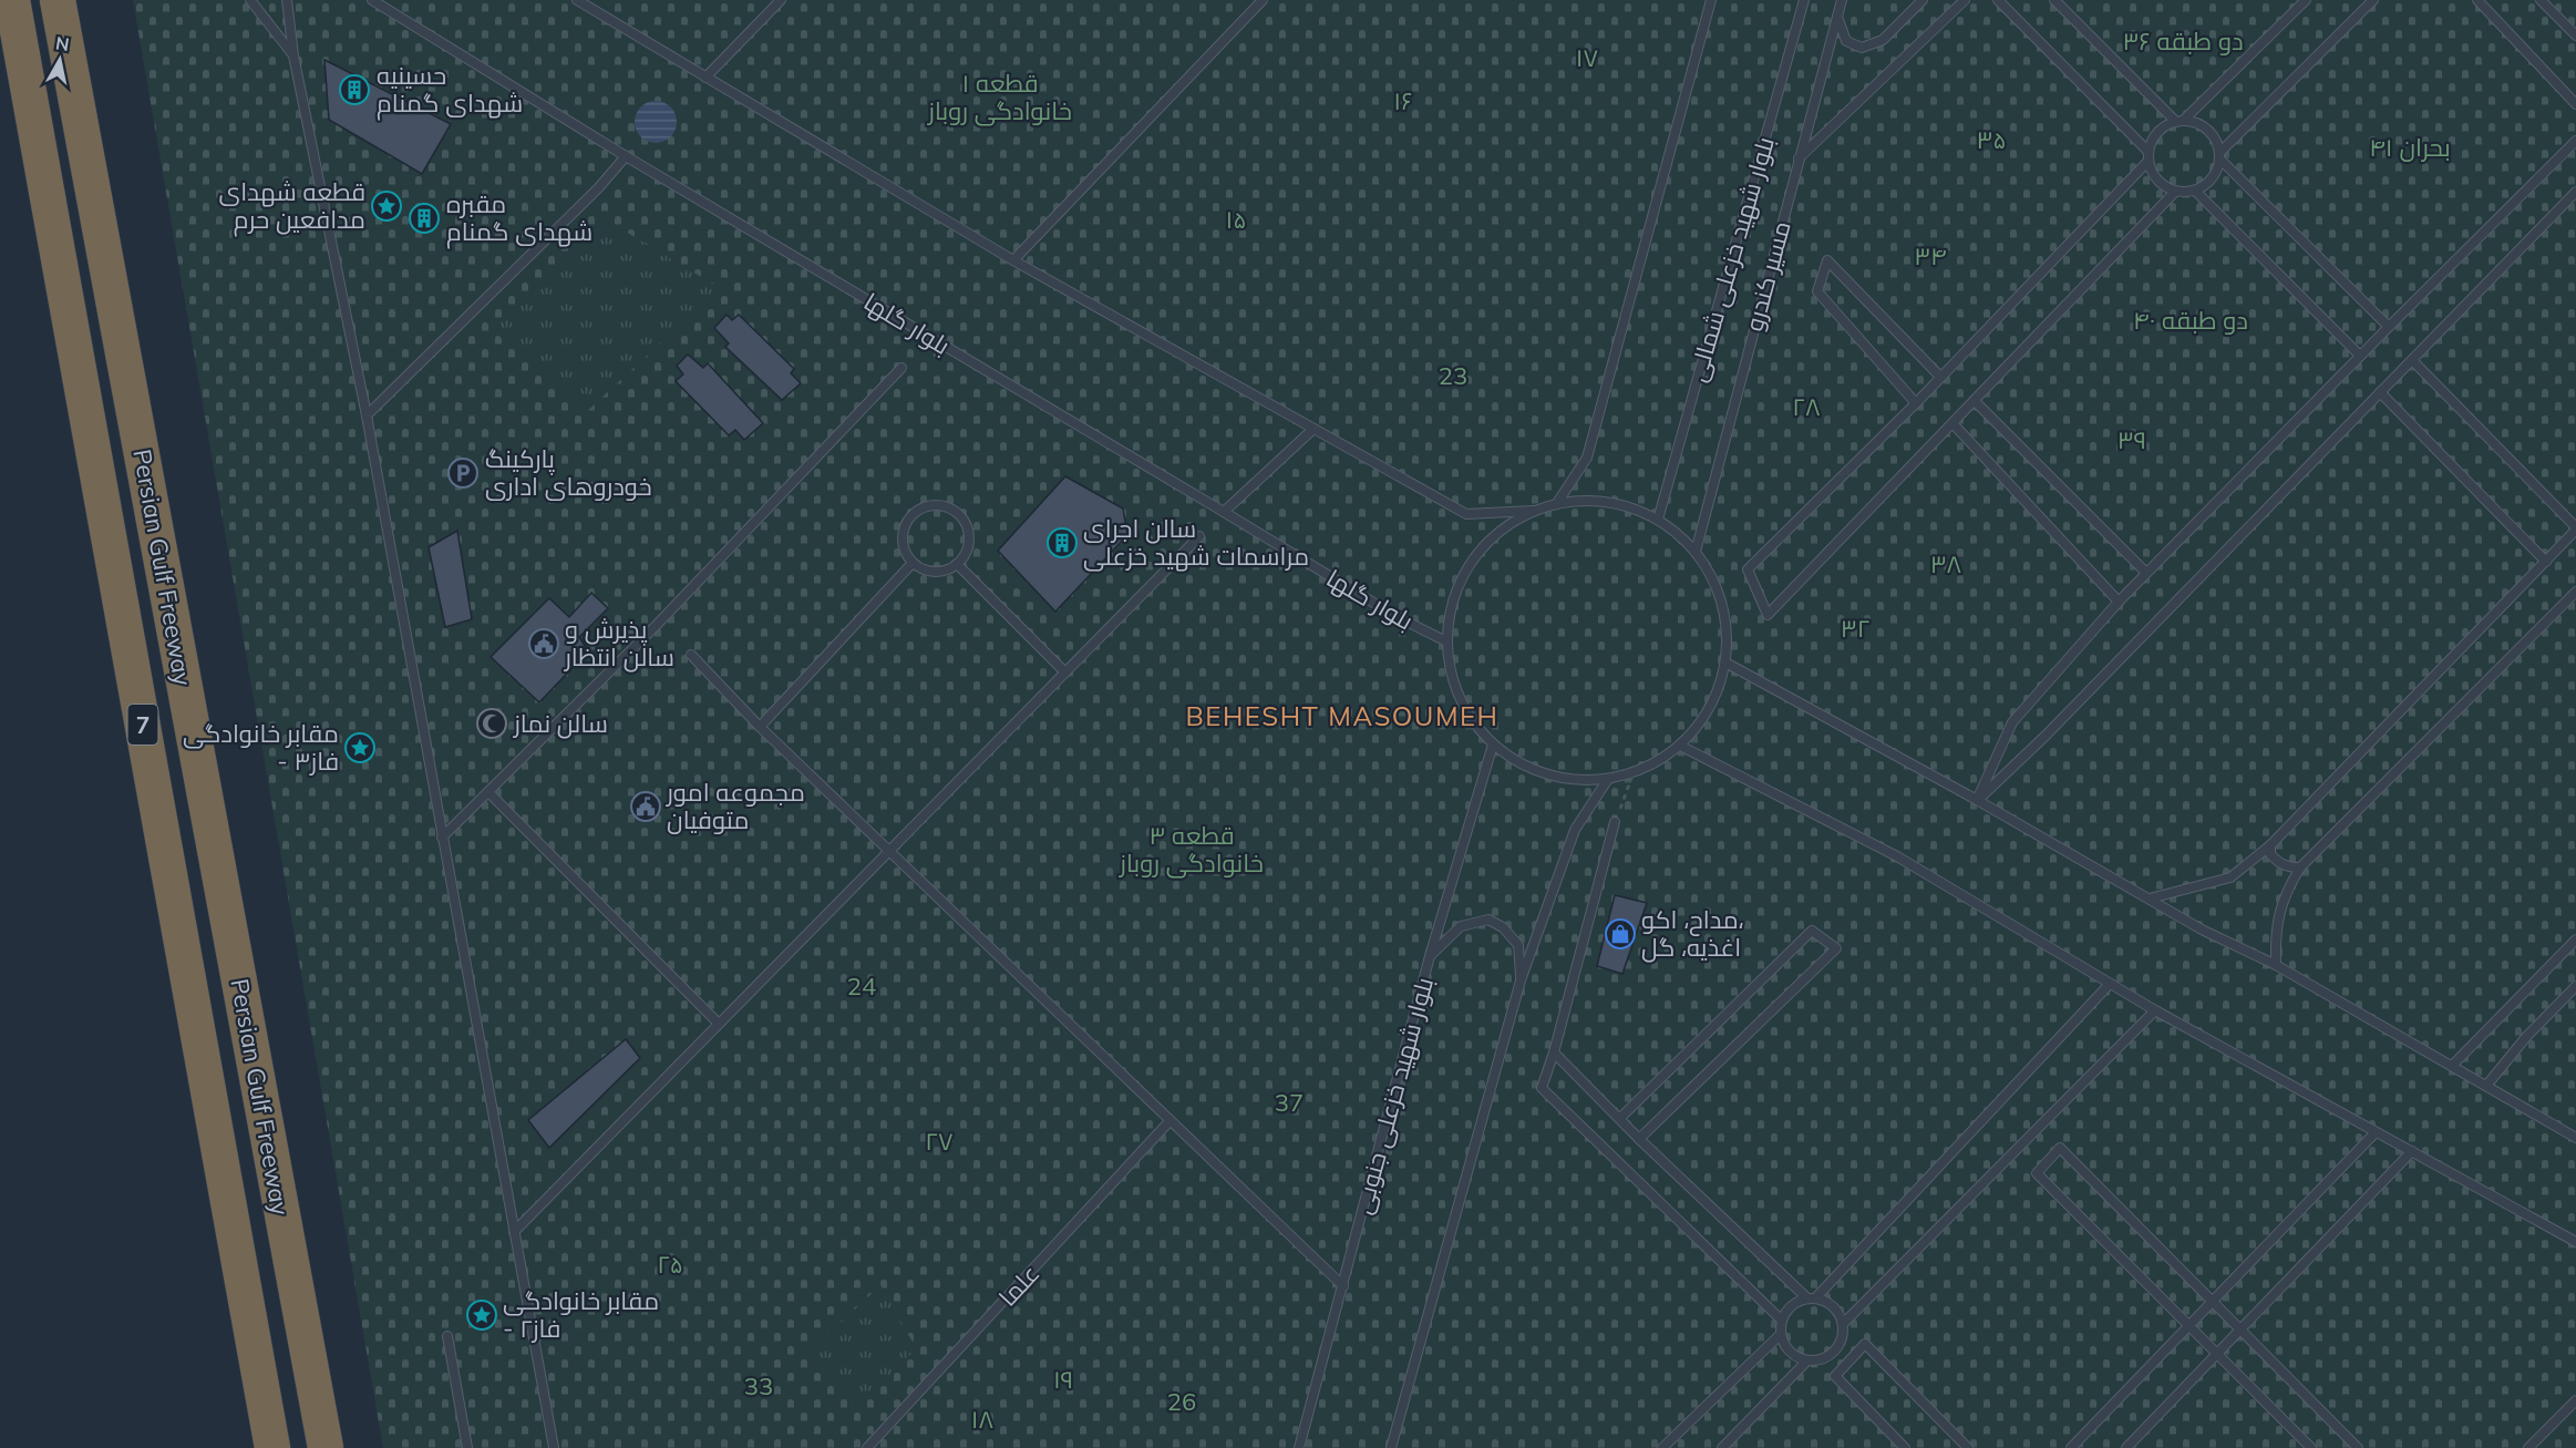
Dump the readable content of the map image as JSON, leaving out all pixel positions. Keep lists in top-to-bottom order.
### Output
{
  "streets": {
    "highway": ["Persian Gulf Freeway", "7"],
    "lane": [
      "بلوار شهید خزعلی شمالی",
      "مسیر کندرو",
      "بلوار گلها",
      "بلوار شهید خزعلی جنوبی",
      "علما"
    ]
  },
  "districts": ["BEHESHT MASOUMEH"],
  "parks": [
    "۳۶ دو طبقه",
    "۱۷",
    "قطعه ۱ خانوادگی روباز",
    "۱۶",
    "۳۵",
    "۴۱ بحران",
    "۱۵",
    "۳۴",
    "۴۰ دو طبقه",
    "23",
    "۲۸",
    "۳۹",
    "۳۸",
    "۳۲",
    "قطعه ۳ خانوادگی روباز",
    "24",
    "37",
    "۲۷",
    "۲۵",
    "۱۹",
    "33",
    "26",
    "۱۸"
  ],
  "places": {
    "building": ["حسینیه شهدای گمنام", "مقبره شهدای گمنام", "سالن اجرای مراسمات شهید خزعلی"],
    "place": ["قطعه شهدای مدافعین حرم", "مقابر خانوادگی - فاز۳", "مقابر خانوادگی - فاز۲"],
    "parking": ["پارکینگ خودروهای اداری"],
    "public building": ["پذیرش و سالن انتظار", "مجموعه امور متوفیان"],
    "mosque": ["سالن نماز"],
    "shop": ["مداح، اکو، اغذیه، گل"]
  },
  "north": "top"
}
